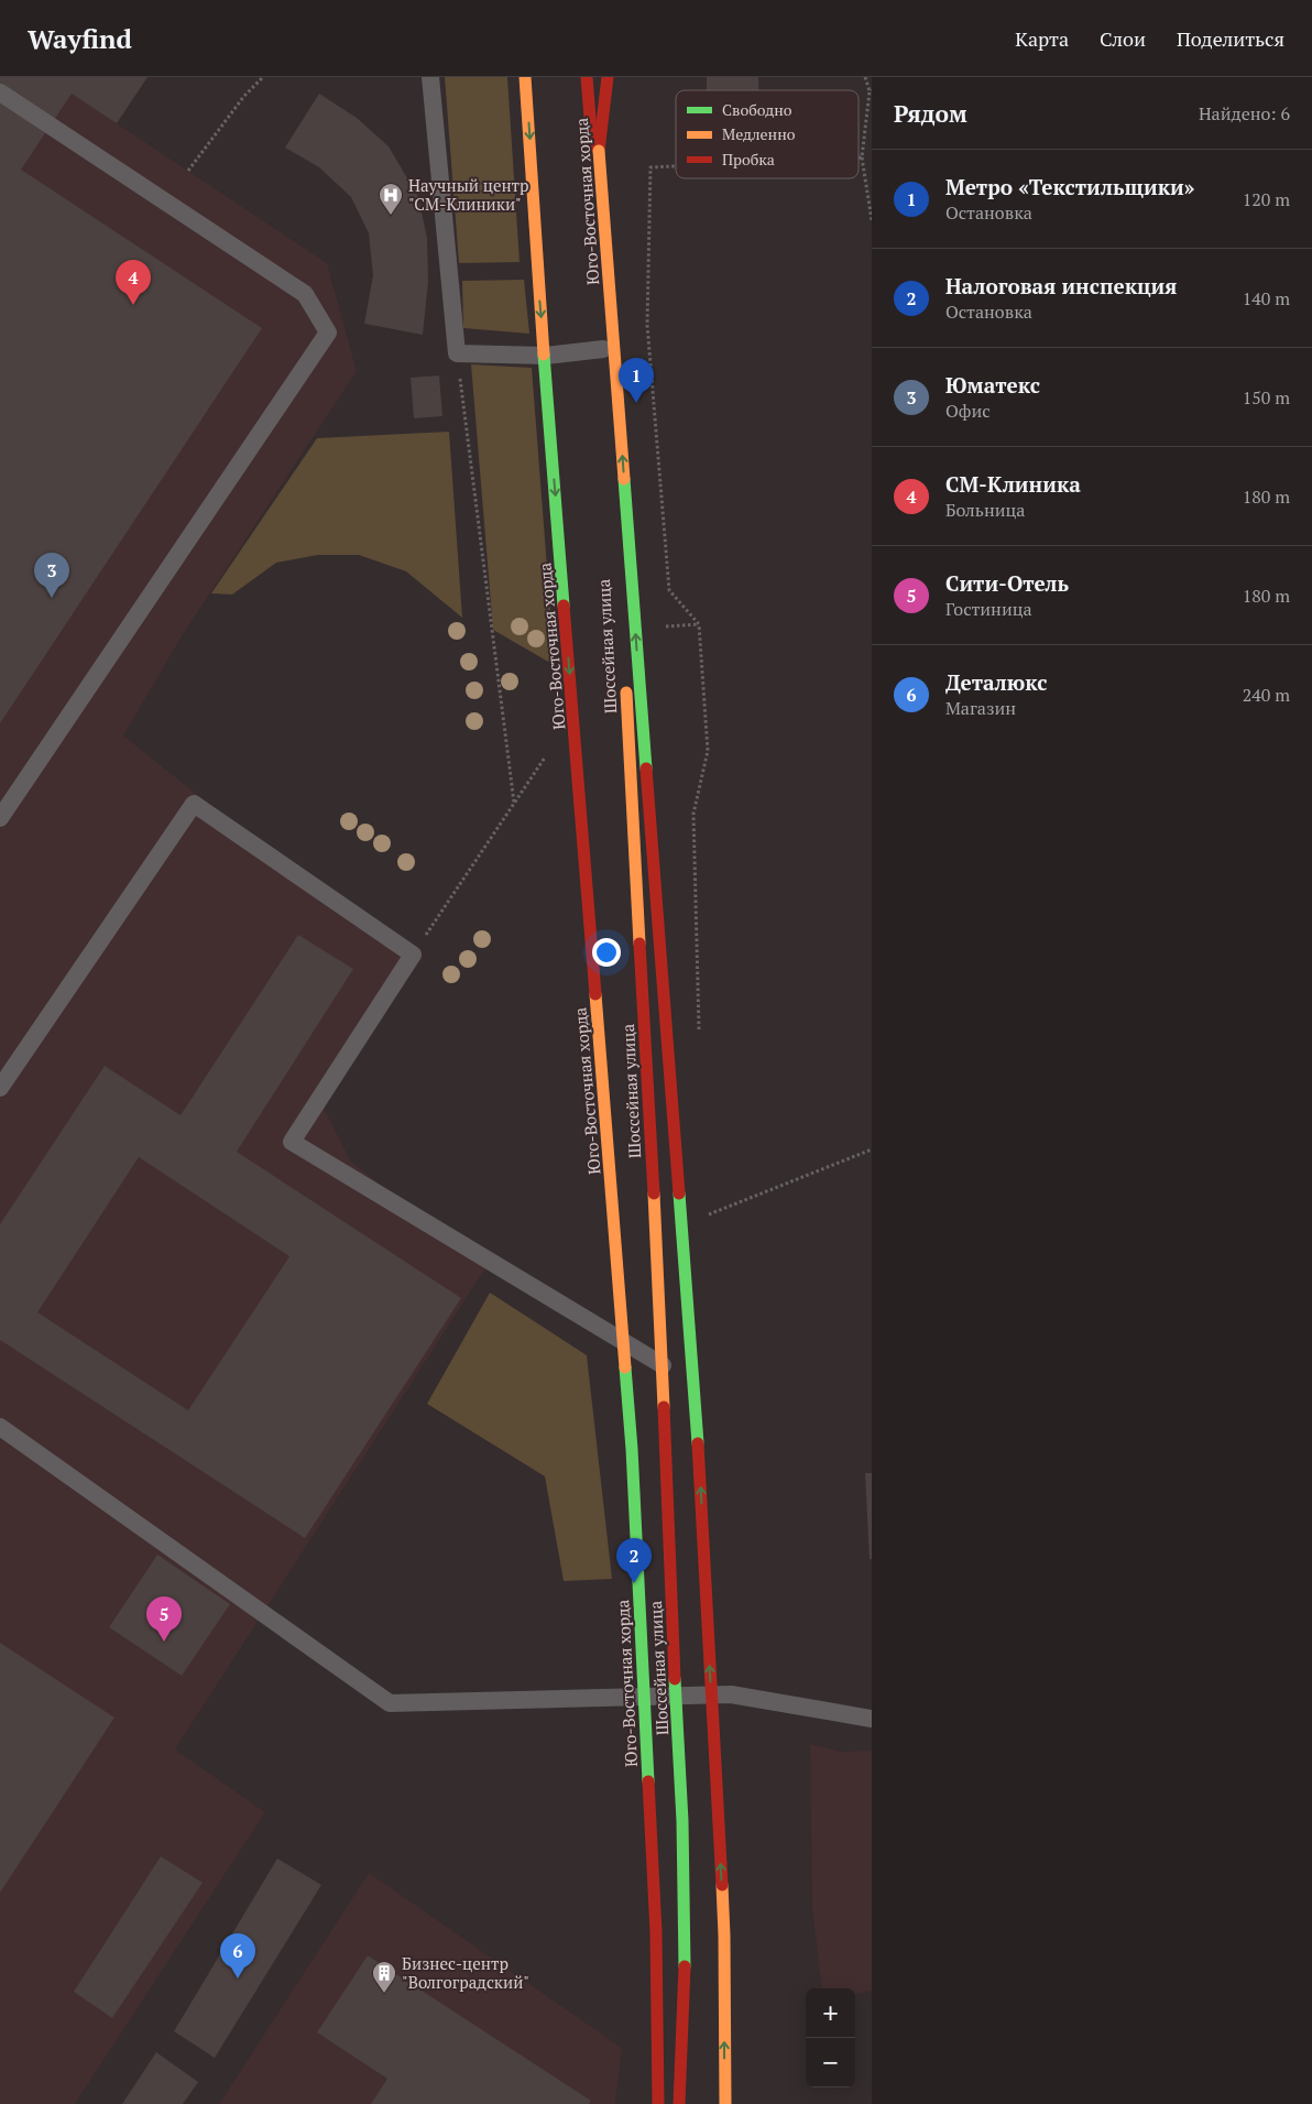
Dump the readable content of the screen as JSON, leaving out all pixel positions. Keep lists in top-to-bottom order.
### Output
{
  "streets": {
    "main road": ["Юго-Восточная хорда", "Шоссейная улица"]
  },
  "places": {
    "hospital": ["Научный центр \"СМ-Клиники\""],
    "building": ["Бизнес-центр \"Волгоградский\""]
  },
  "legend": ["Свободно", "Медленно", "Пробка"],
  "page": {
    "header": "Wayfind",
    "nav": ["Карта", "Слои", "Поделиться"],
    "heading": ["Рядом", "Найдено: 6"],
    "list": [
      {
        "mark": "1",
        "name": "Метро «Текстильщики»",
        "note": "Остановка",
        "value": "120 m"
      },
      {
        "mark": "2",
        "name": "Налоговая инспекция",
        "note": "Остановка",
        "value": "140 m"
      },
      {
        "mark": "3",
        "name": "Юматекс",
        "note": "Офис",
        "value": "150 m"
      },
      {
        "mark": "4",
        "name": "СМ-Клиника",
        "note": "Больница",
        "value": "180 m"
      },
      {
        "mark": "5",
        "name": "Сити-Отель",
        "note": "Гостиница",
        "value": "180 m"
      },
      {
        "mark": "6",
        "name": "Деталюкс",
        "note": "Магазин",
        "value": "240 m"
      }
    ],
    "pins": [
      "4",
      "1",
      "3",
      "2",
      "5",
      "6"
    ],
    "map_buttons": ["+", "−"]
  }
}
